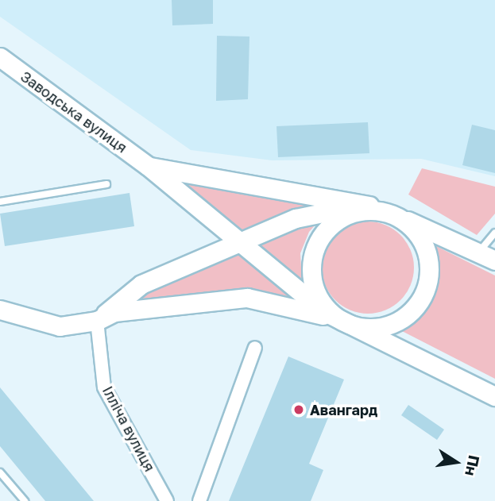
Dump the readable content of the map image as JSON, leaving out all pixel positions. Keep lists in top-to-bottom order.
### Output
{
  "streets": {
    "main road": ["Заводська вулиця"],
    "street": ["Ілліча вулиця"]
  },
  "places": ["Авангард"],
  "north": "right"
}
